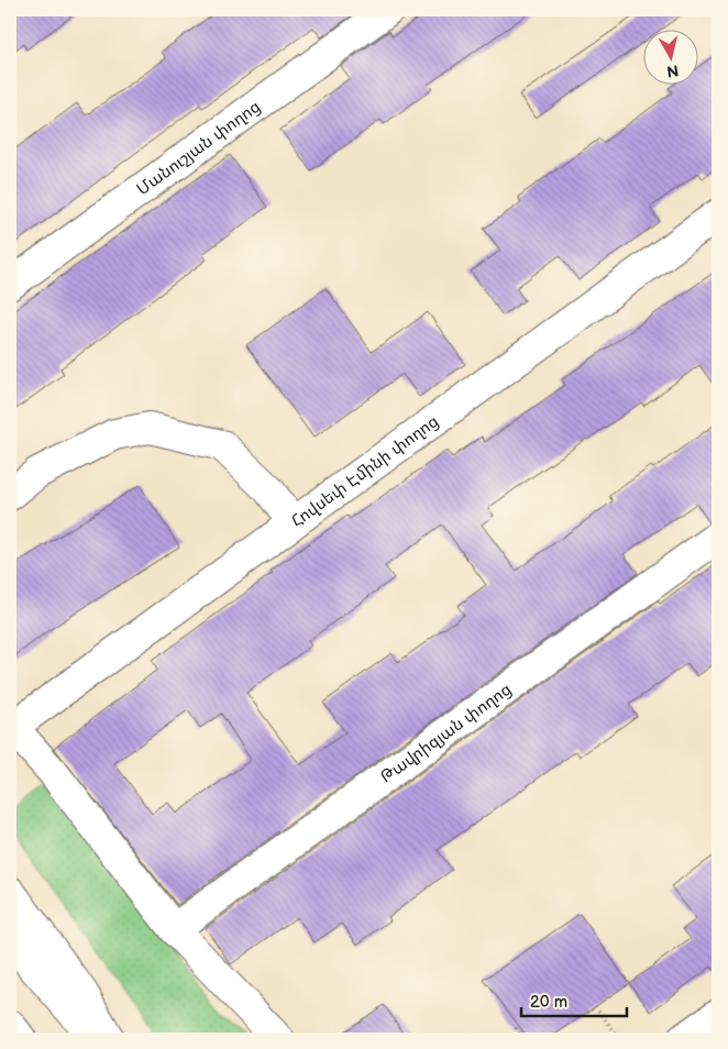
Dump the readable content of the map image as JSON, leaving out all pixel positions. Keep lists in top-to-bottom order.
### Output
{
  "streets": {
    "street": ["Մանուշյան փողոց", "Հովսեփ Էմինի փողոց", "Թավրիզյան փողոց"]
  },
  "scale_bar": "20 m",
  "north": "bottom"
}
